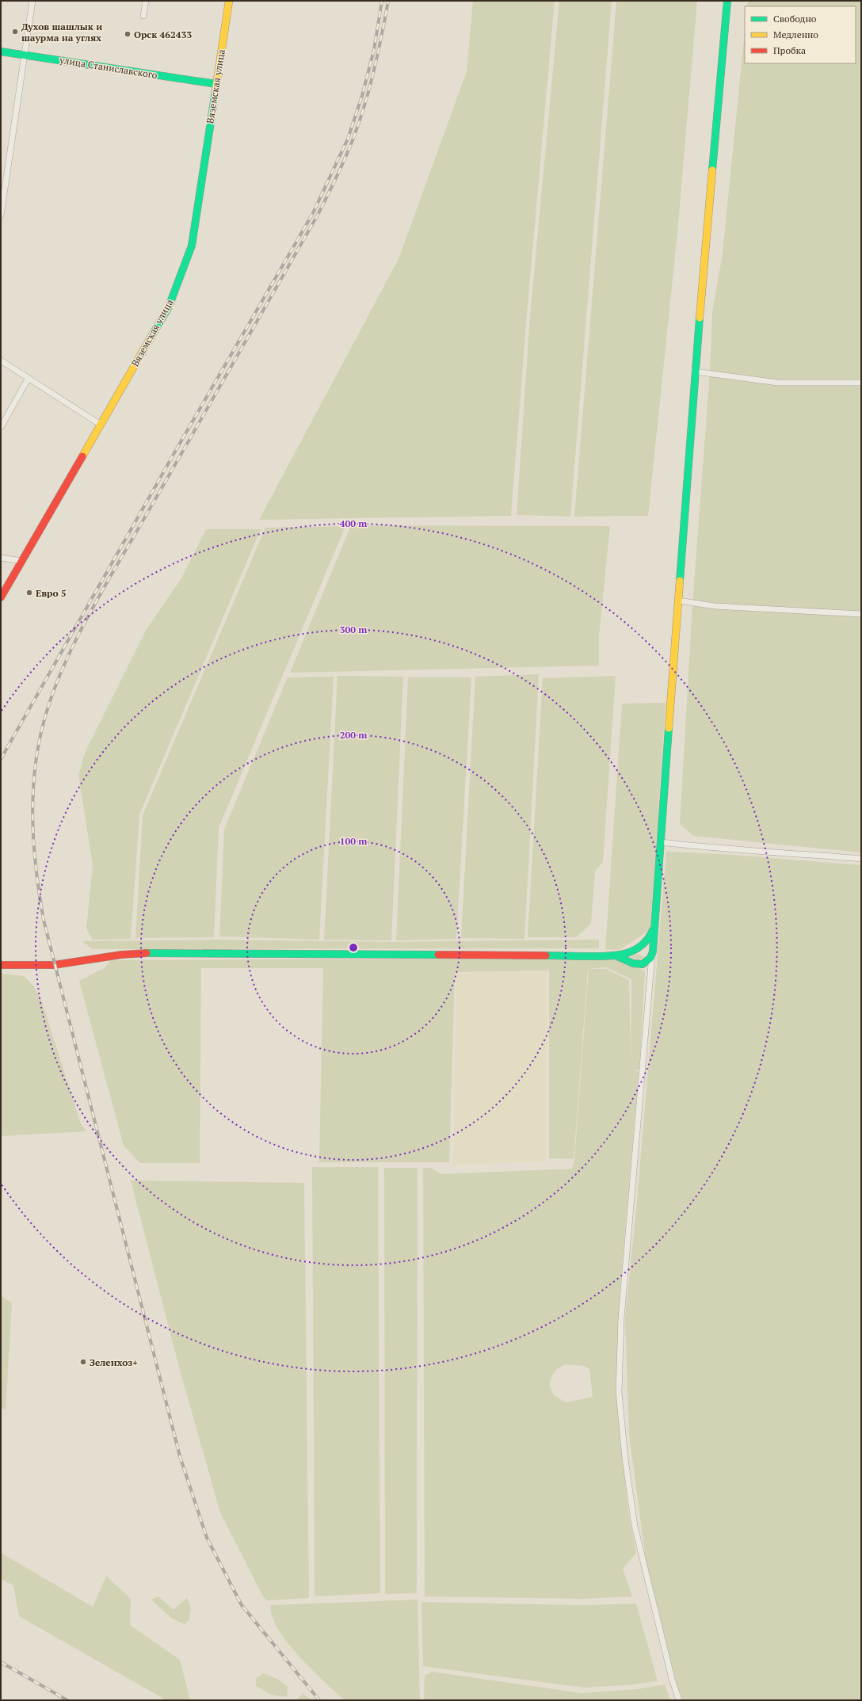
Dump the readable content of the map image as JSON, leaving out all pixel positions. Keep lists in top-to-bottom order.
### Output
{
  "streets": {
    "main road": ["улица Станиславского", "Вяземская улица"]
  },
  "crossings": [
    ["улица Станиславского", "Вяземская улица"]
  ],
  "places": [
    "Духов шашлык и шаурма на углях",
    "Орск 462433",
    "Евро 5",
    "Зеленхоз+"
  ],
  "legend": ["Свободно", "Медленно", "Пробка"],
  "rings": [
    "400 m",
    "300 m",
    "200 m",
    "100 m"
  ]
}
